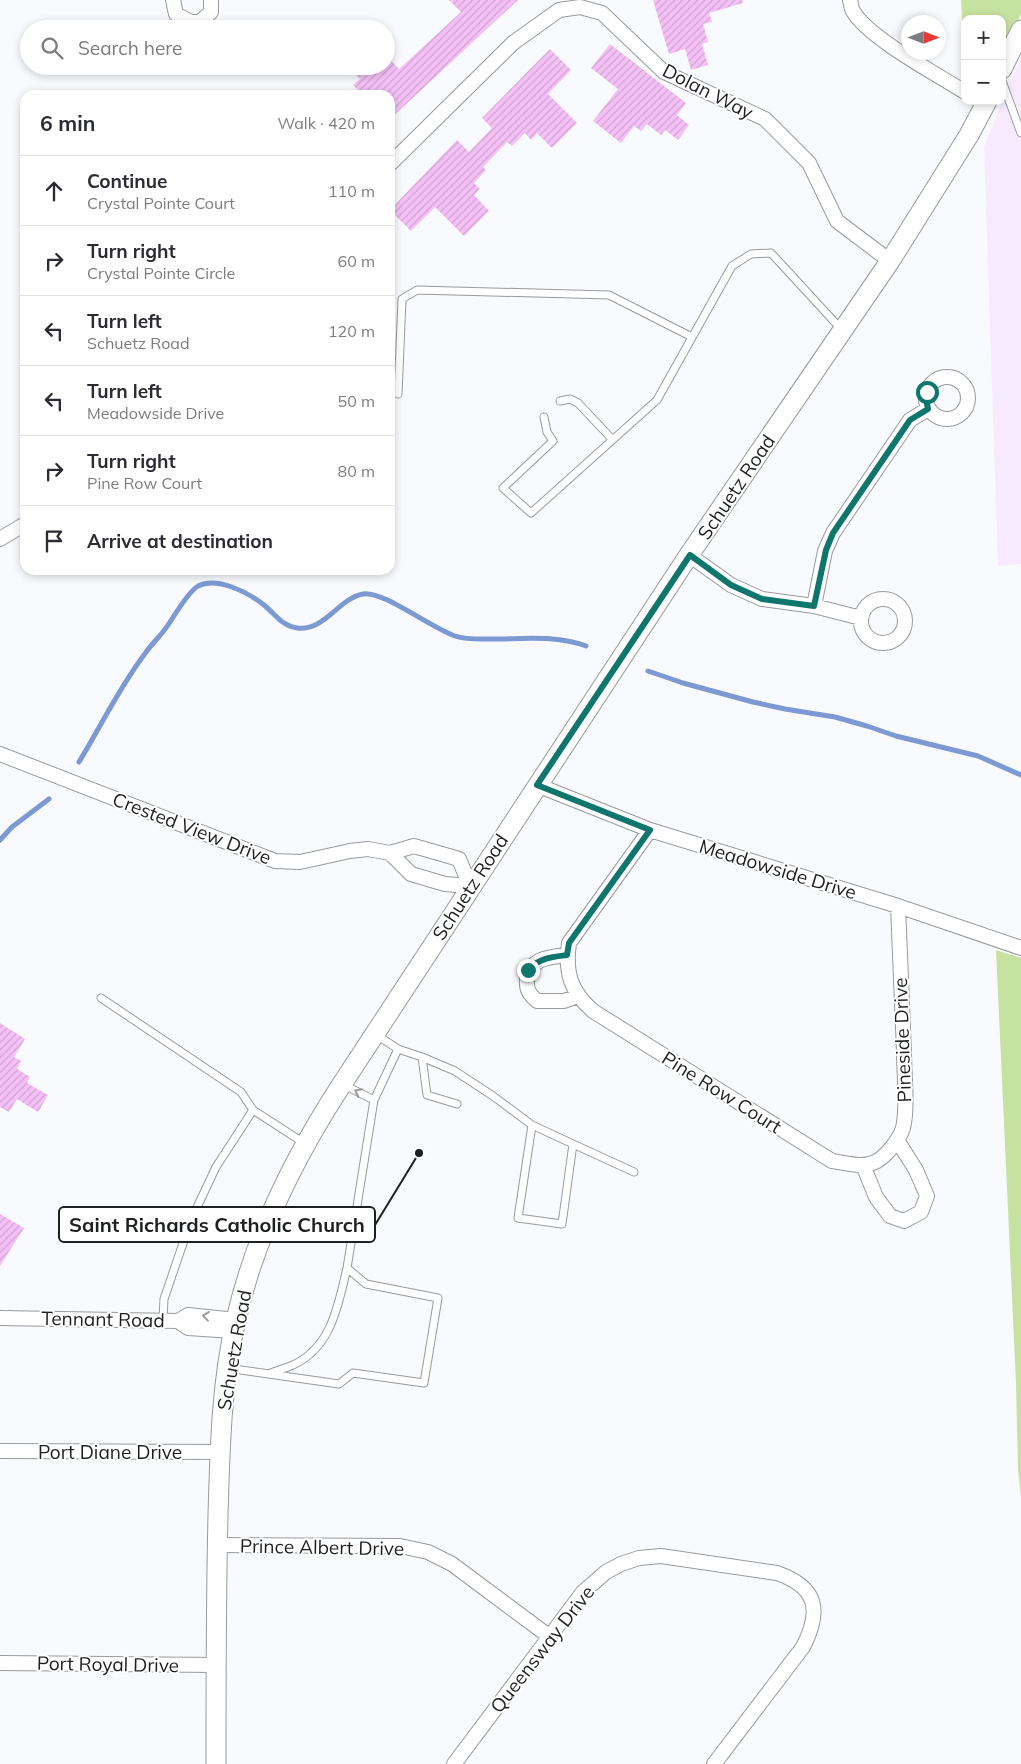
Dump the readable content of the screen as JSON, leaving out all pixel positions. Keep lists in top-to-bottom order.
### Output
{
  "streets": {
    "main road": ["Schuetz Road"],
    "street": [
      "Dolan Way",
      "Crested View Drive",
      "Meadowside Drive",
      "Pineside Drive",
      "Pine Row Court",
      "Tennant Road",
      "Port Diane Drive",
      "Prince Albert Drive",
      "Queensway Drive",
      "Port Royal Drive"
    ]
  },
  "crossings": [
    ["Dolan Way", "Schuetz Road"],
    ["Schuetz Road", "Crested View Drive"],
    ["Schuetz Road", "Meadowside Drive"],
    ["Schuetz Road", "Tennant Road"],
    ["Schuetz Road", "Port Diane Drive"],
    ["Schuetz Road", "Prince Albert Drive"],
    ["Schuetz Road", "Port Royal Drive"],
    ["Meadowside Drive", "Pineside Drive"],
    ["Meadowside Drive", "Pine Row Court"],
    ["Pineside Drive", "Pine Row Court"],
    ["Prince Albert Drive", "Queensway Drive"]
  ],
  "places": ["Saint Richards Catholic Church"],
  "north": "right",
  "page": {
    "map_buttons": ["+", "−"],
    "search": "Search here",
    "heading": ["6 min", "Walk · 420 m"],
    "list": [
      ["Continue", "Crystal Pointe Court", "110 m"],
      ["Turn right", "Crystal Pointe Circle", "60 m"],
      ["Turn left", "Schuetz Road", "120 m"],
      ["Turn left", "Meadowside Drive", "50 m"],
      ["Turn right", "Pine Row Court", "80 m"],
      "Arrive at destination"
    ]
  }
}
